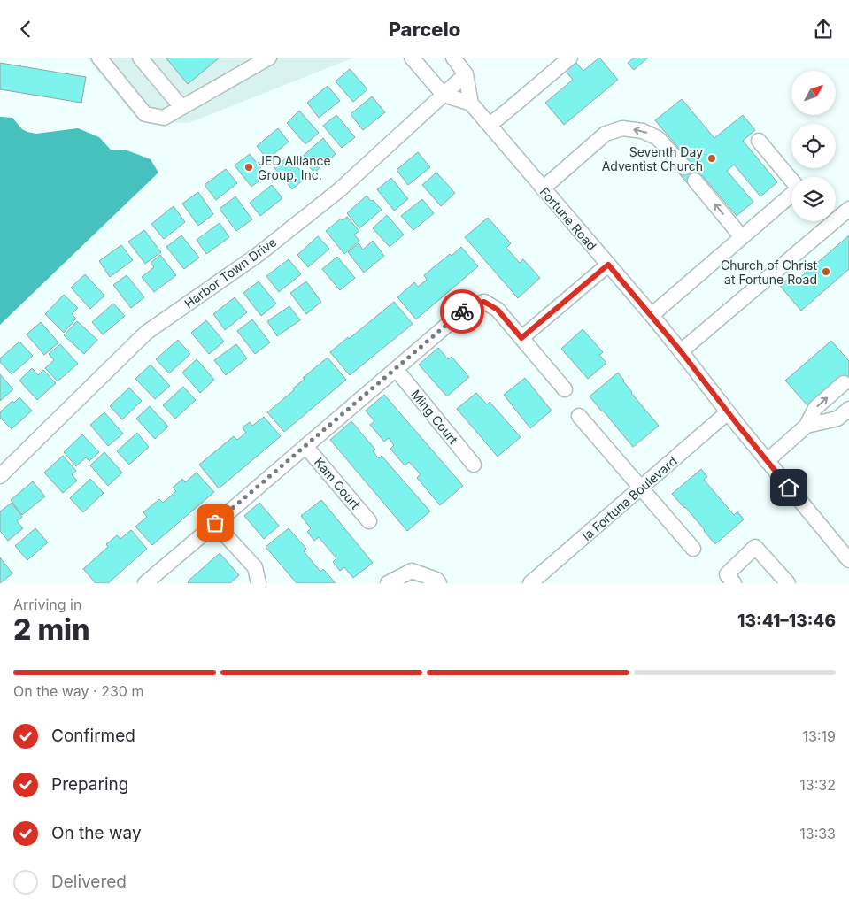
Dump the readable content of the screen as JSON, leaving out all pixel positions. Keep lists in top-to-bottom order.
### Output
{
  "streets": {
    "street": [
      "Fortune Road",
      "Harbor Town Drive",
      "Ming Court",
      "Kam Court",
      "la Fortuna Boulevard"
    ]
  },
  "crossings": [
    ["Fortune Road", "la Fortuna Boulevard"]
  ],
  "places": ["Seventh Day Adventist Church", "JED Alliance Group, Inc.", "Church of Christ at Fortune Road"],
  "north": "top right",
  "page": {
    "header": "Parcelo",
    "heading": ["2 min", "Arriving in", "13:41–13:46"],
    "bar": "On the way · 230 m",
    "list": [
      ["Confirmed", "13:19"],
      ["Preparing", "13:32"],
      ["On the way", "13:33"],
      "Delivered"
    ]
  }
}
